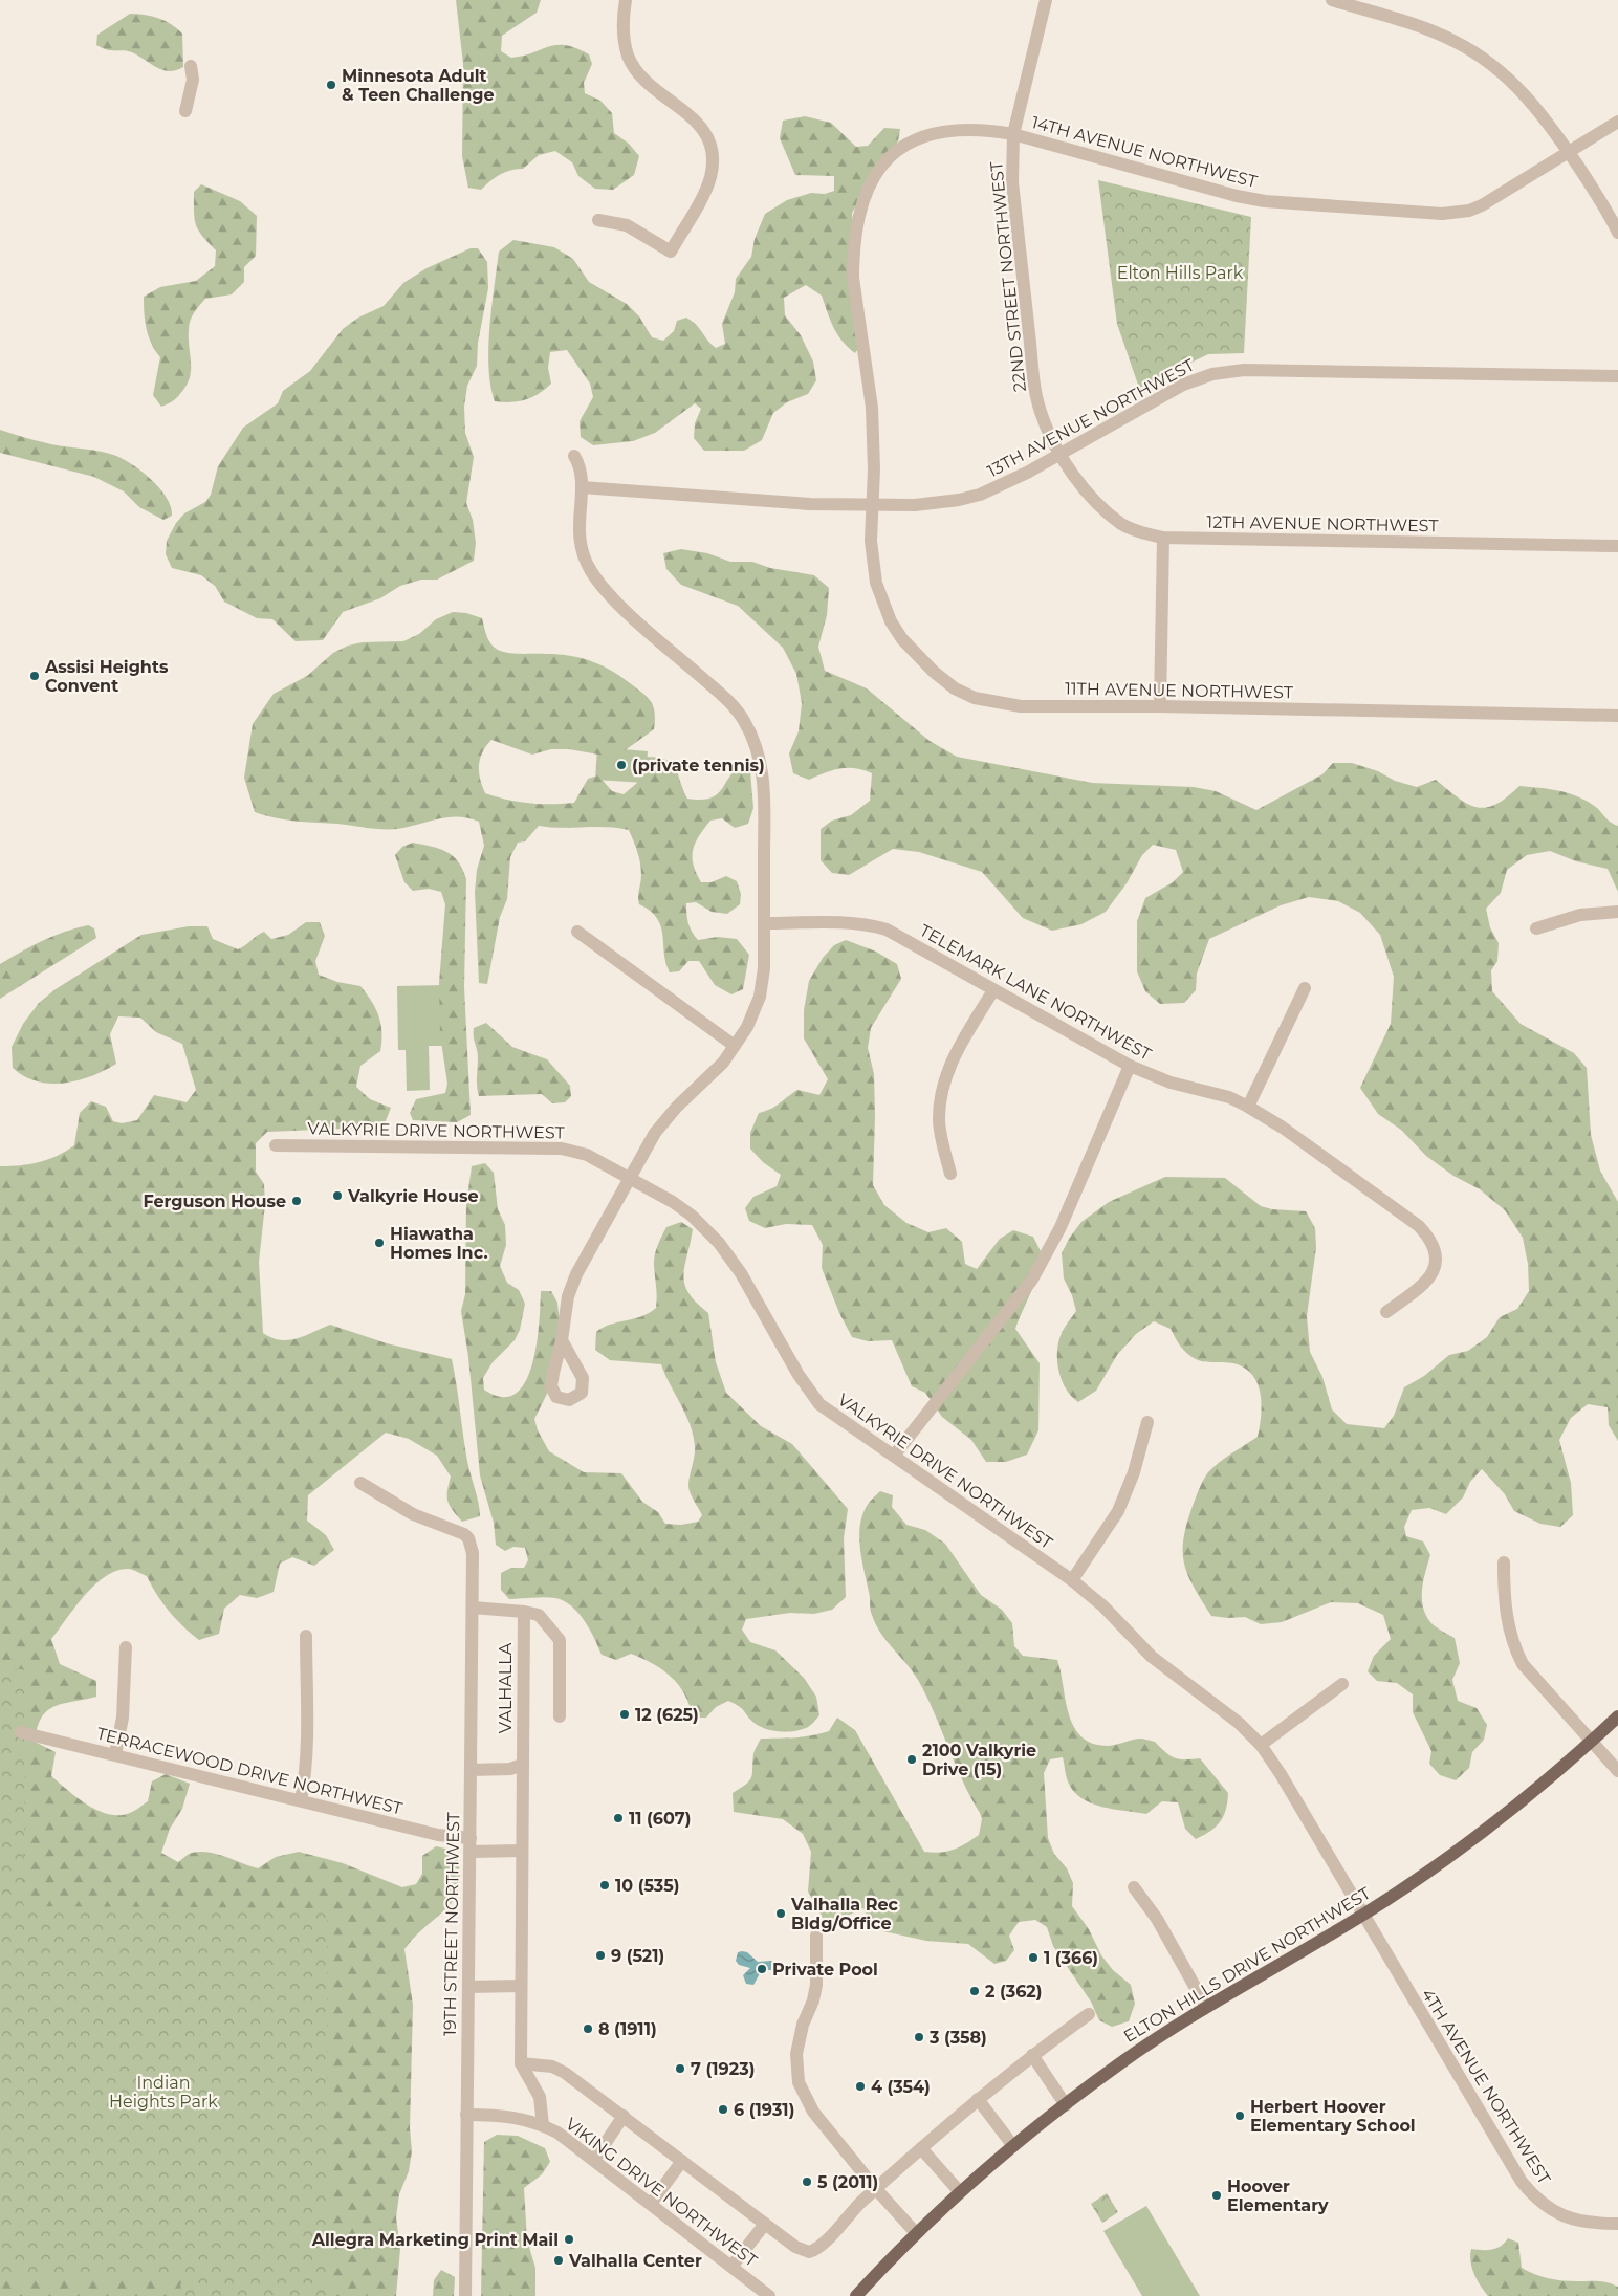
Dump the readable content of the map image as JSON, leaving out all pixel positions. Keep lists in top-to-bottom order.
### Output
{
  "streets": {
    "main road": ["ELTON HILLS DRIVE NORTHWEST"],
    "street": [
      "14TH AVENUE NORTHWEST",
      "22ND STREET NORTHWEST",
      "13TH AVENUE NORTHWEST",
      "12TH AVENUE NORTHWEST",
      "11TH AVENUE NORTHWEST",
      "TELEMARK LANE NORTHWEST",
      "VALKYRIE DRIVE NORTHWEST",
      "VALHALLA",
      "TERRACEWOOD DRIVE NORTHWEST",
      "19TH STREET NORTHWEST",
      "4TH AVENUE NORTHWEST",
      "VIKING DRIVE NORTHWEST"
    ]
  },
  "crossings": [
    ["14TH AVENUE NORTHWEST", "22ND STREET NORTHWEST"],
    ["14TH AVENUE NORTHWEST", "13TH AVENUE NORTHWEST"],
    ["14TH AVENUE NORTHWEST", "11TH AVENUE NORTHWEST"],
    ["22ND STREET NORTHWEST", "13TH AVENUE NORTHWEST"],
    ["22ND STREET NORTHWEST", "12TH AVENUE NORTHWEST"],
    ["13TH AVENUE NORTHWEST", "12TH AVENUE NORTHWEST"],
    ["13TH AVENUE NORTHWEST", "11TH AVENUE NORTHWEST"],
    ["VALKYRIE DRIVE NORTHWEST", "ELTON HILLS DRIVE NORTHWEST"],
    ["VALKYRIE DRIVE NORTHWEST", "4TH AVENUE NORTHWEST"],
    ["TERRACEWOOD DRIVE NORTHWEST", "19TH STREET NORTHWEST"],
    ["19TH STREET NORTHWEST", "VIKING DRIVE NORTHWEST"],
    ["ELTON HILLS DRIVE NORTHWEST", "4TH AVENUE NORTHWEST"]
  ],
  "parks": ["Elton Hills Park", "Indian Heights Park"],
  "places": [
    "Minnesota Adult & Teen Challenge",
    "Assisi Heights Convent",
    "(private tennis)",
    "Valkyrie House",
    "Ferguson House",
    "Hiawatha Homes Inc.",
    "12 (625)",
    "2100 Valkyrie Drive (15)",
    "11 (607)",
    "10 (535)",
    "Valhalla Rec Bldg/Office",
    "9 (521)",
    "1 (366)",
    "Private Pool",
    "2 (362)",
    "8 (1911)",
    "3 (358)",
    "7 (1923)",
    "4 (354)",
    "6 (1931)",
    "Herbert Hoover Elementary School",
    "5 (2011)",
    "Hoover Elementary",
    "Allegra Marketing Print Mail",
    "Valhalla Center"
  ]
}
